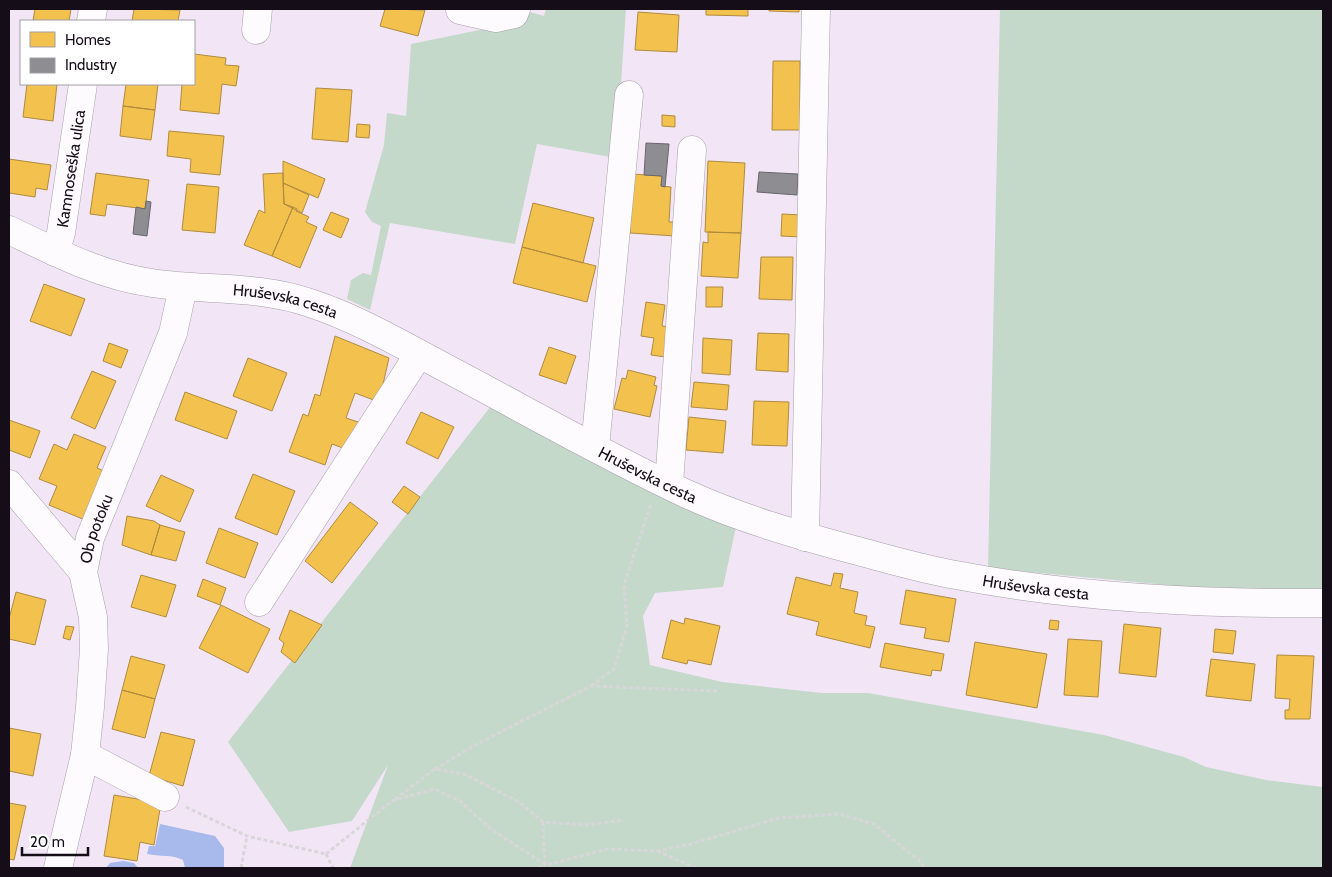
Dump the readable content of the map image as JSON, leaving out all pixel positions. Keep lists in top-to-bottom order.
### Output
{
  "streets": {
    "street": ["Kamnoseška ulica", "Hruševska cesta", "Ob potoku"]
  },
  "crossings": [
    ["Kamnoseška ulica", "Hruševska cesta"],
    ["Hruševska cesta", "Ob potoku"]
  ],
  "legend": ["Homes", "Industry"],
  "scale_bar": "20 m"
}
